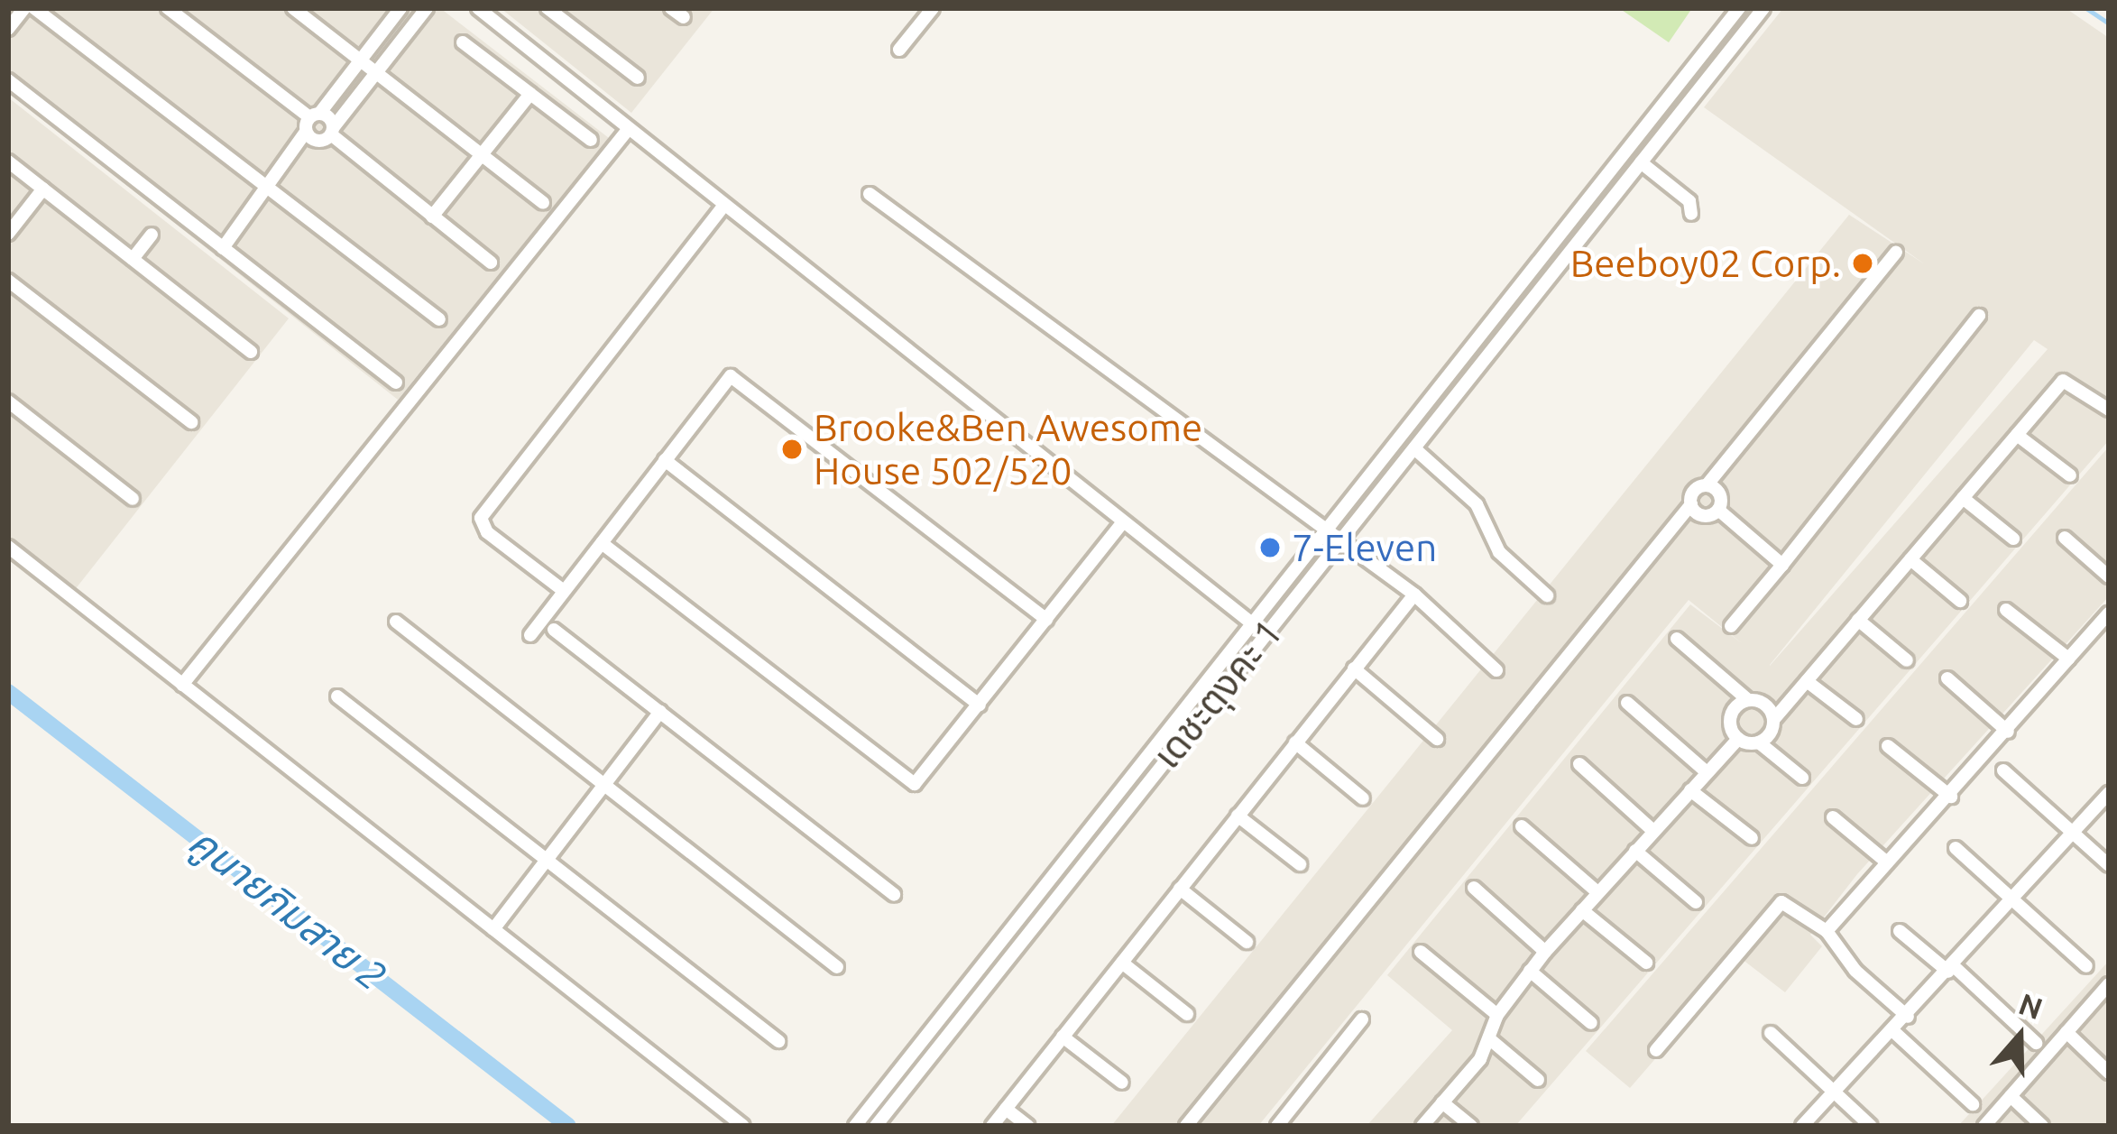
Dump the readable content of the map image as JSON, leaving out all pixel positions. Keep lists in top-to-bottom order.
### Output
{
  "streets": {
    "street": ["เดชะตุงคะ 1"]
  },
  "water": ["คูนายกิมสาย 2"],
  "places": ["Beeboy02 Corp.", "Brooke&Ben Awesome House 502/520", "7-Eleven"],
  "north": "top"
}
